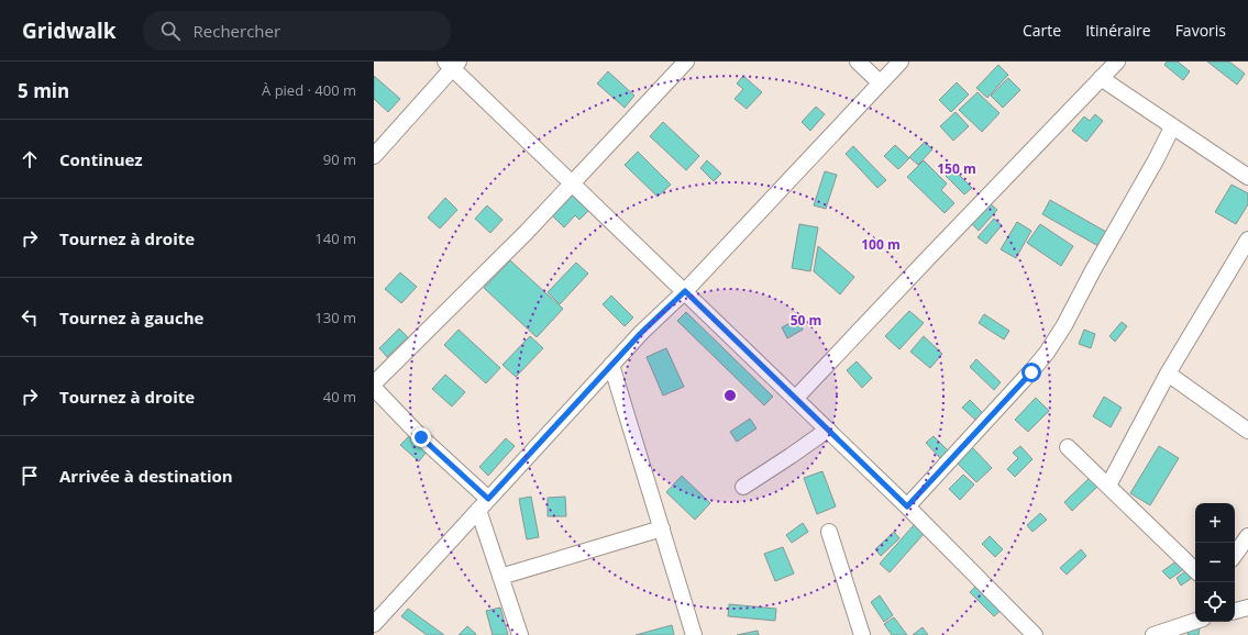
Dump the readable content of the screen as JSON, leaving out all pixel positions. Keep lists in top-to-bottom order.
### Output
{
  "page": {
    "header": "Gridwalk",
    "search": "Rechercher",
    "nav": ["Carte", "Itinéraire", "Favoris"],
    "heading": ["5 min", "À pied · 400 m"],
    "list": [
      ["Continuez", "90 m"],
      ["Tournez à droite", "140 m"],
      ["Tournez à gauche", "130 m"],
      ["Tournez à droite", "40 m"],
      "Arrivée à destination"
    ],
    "map_buttons": ["+", "−"]
  },
  "rings": ["150 m", "100 m", "50 m"]
}
